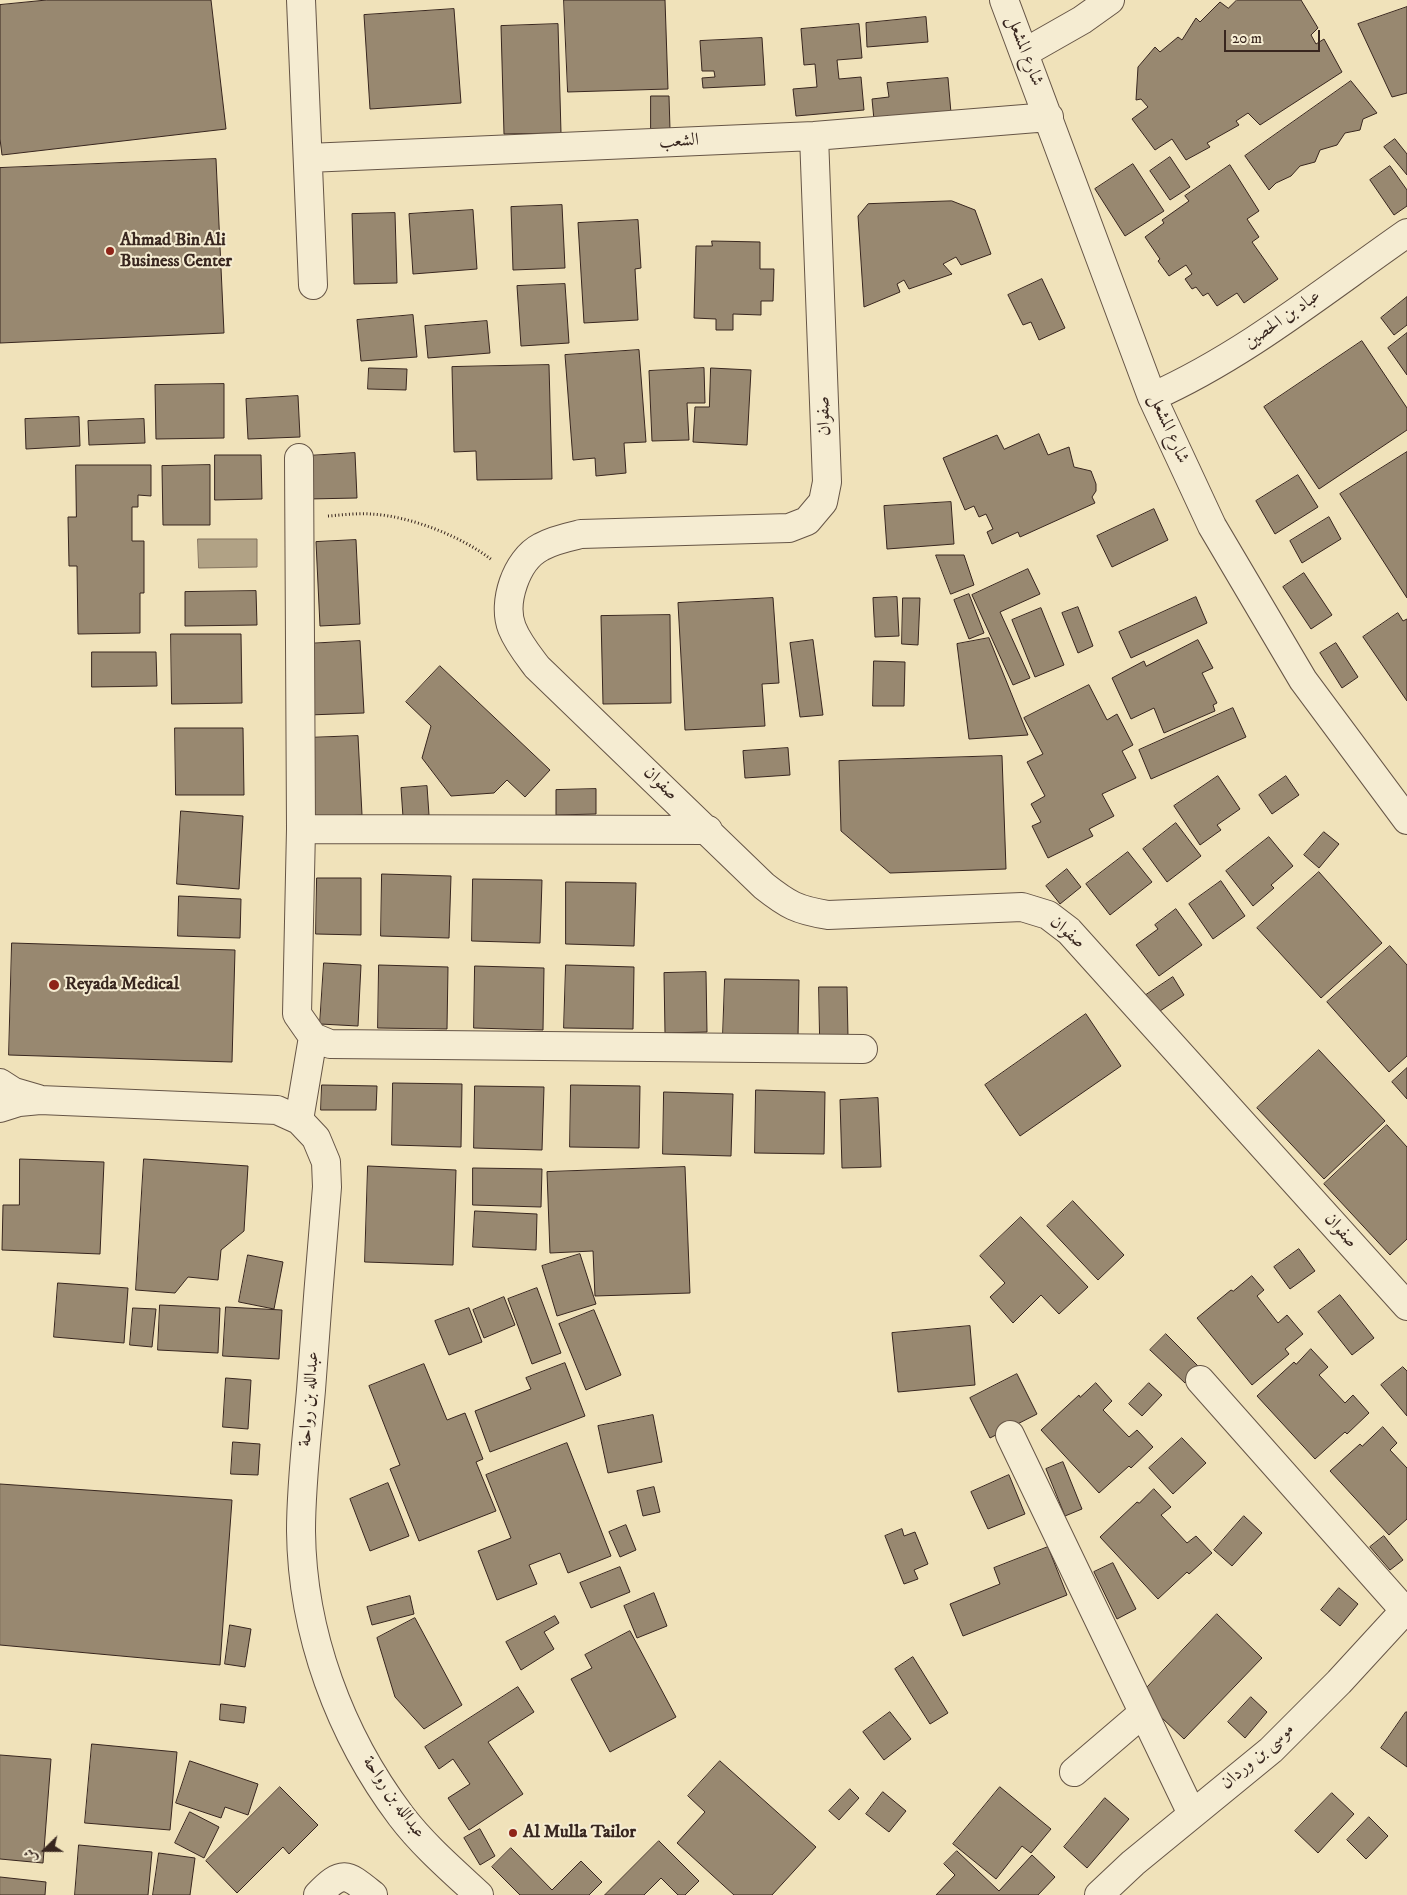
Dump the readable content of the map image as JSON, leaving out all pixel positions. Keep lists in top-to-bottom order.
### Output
{
  "streets": {
    "street": [
      "شارع المشعل",
      "الشعب",
      "عباد بن الحصين",
      "صفوان",
      "عبدالله بن رواحة",
      "موسى بن وردان"
    ]
  },
  "crossings": [
    ["شارع المشعل", "الشعب"],
    ["شارع المشعل", "عباد بن الحصين"],
    ["الشعب", "صفوان"]
  ],
  "places": ["Ahmad Bin Ali Business Center", "Reyada Medical", "Al Mulla Tailor"],
  "scale_bar": "20 m",
  "north": "left"
}
